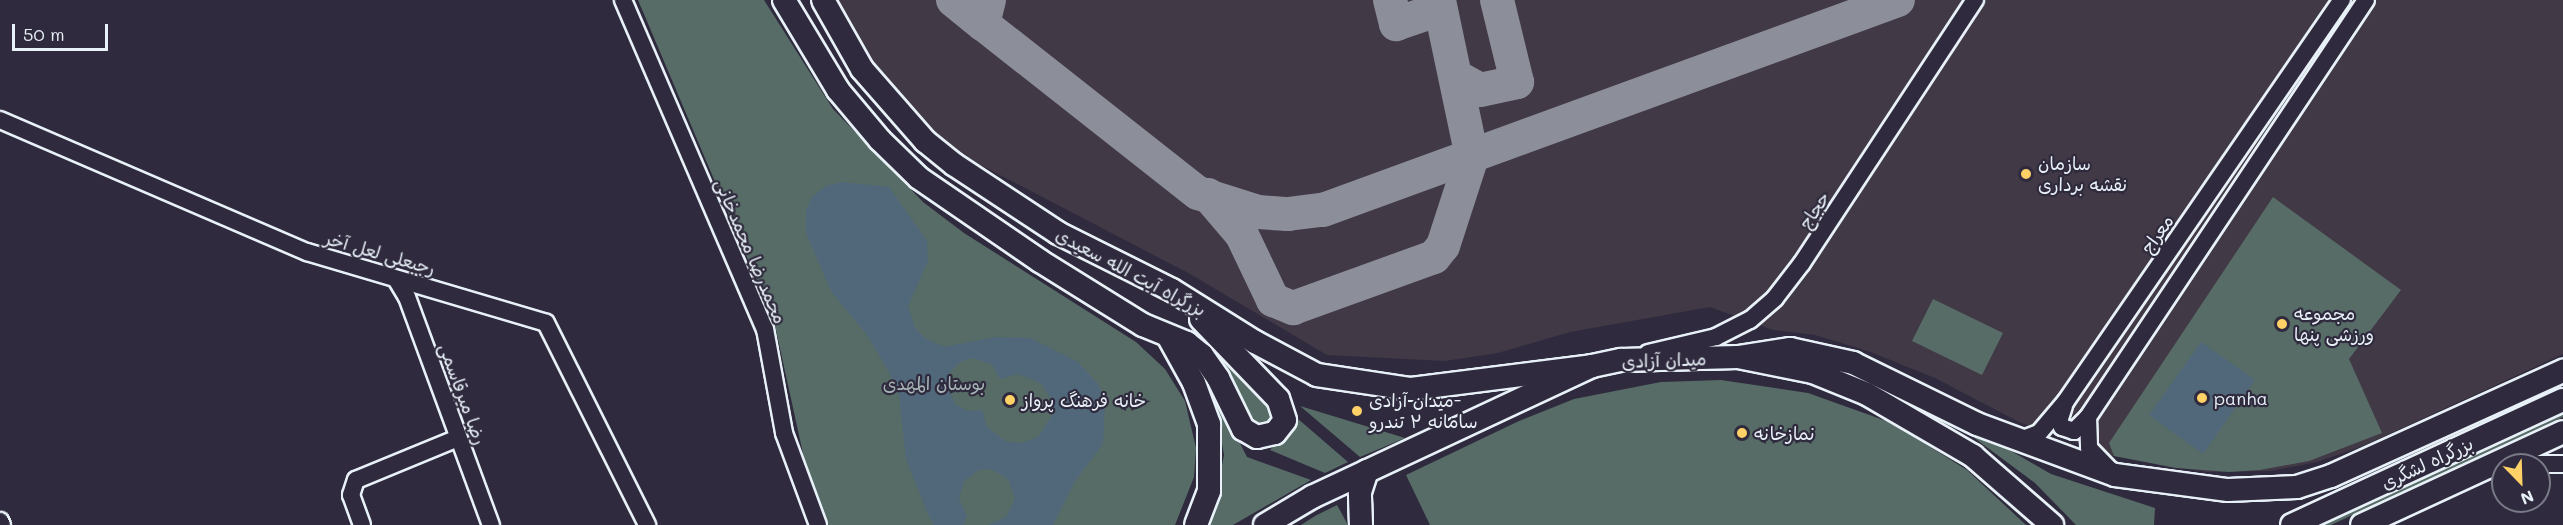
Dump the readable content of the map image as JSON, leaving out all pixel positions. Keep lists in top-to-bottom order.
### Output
{
  "streets": {
    "highway": ["بزرگراه آیت الله سعیدی", "میدان آزادی", "بزرگراه لشگری"],
    "main road": [
      "حجاج",
      "معراج",
      "محمدرضا محمدخانی",
      "رجبعلی لعل آخر",
      "رضا میرقاسمی"
    ]
  },
  "crossings": [
    ["حجاج", "میدان آزادی"],
    ["رجبعلی لعل آخر", "رضا میرقاسمی"],
    ["بزرگراه آیت الله سعیدی", "میدان آزادی"]
  ],
  "parks": ["بوستان المهدی"],
  "places": [
    "سازمان نقشه برداری",
    "مجموعه ورزشی پنها",
    "panha",
    "خانه فرهنگ پرواز",
    "میدان آزادی- سامانه ۲ تندرو",
    "نمازخانه"
  ],
  "scale_bar": "50 m",
  "north": "bottom right"
}
